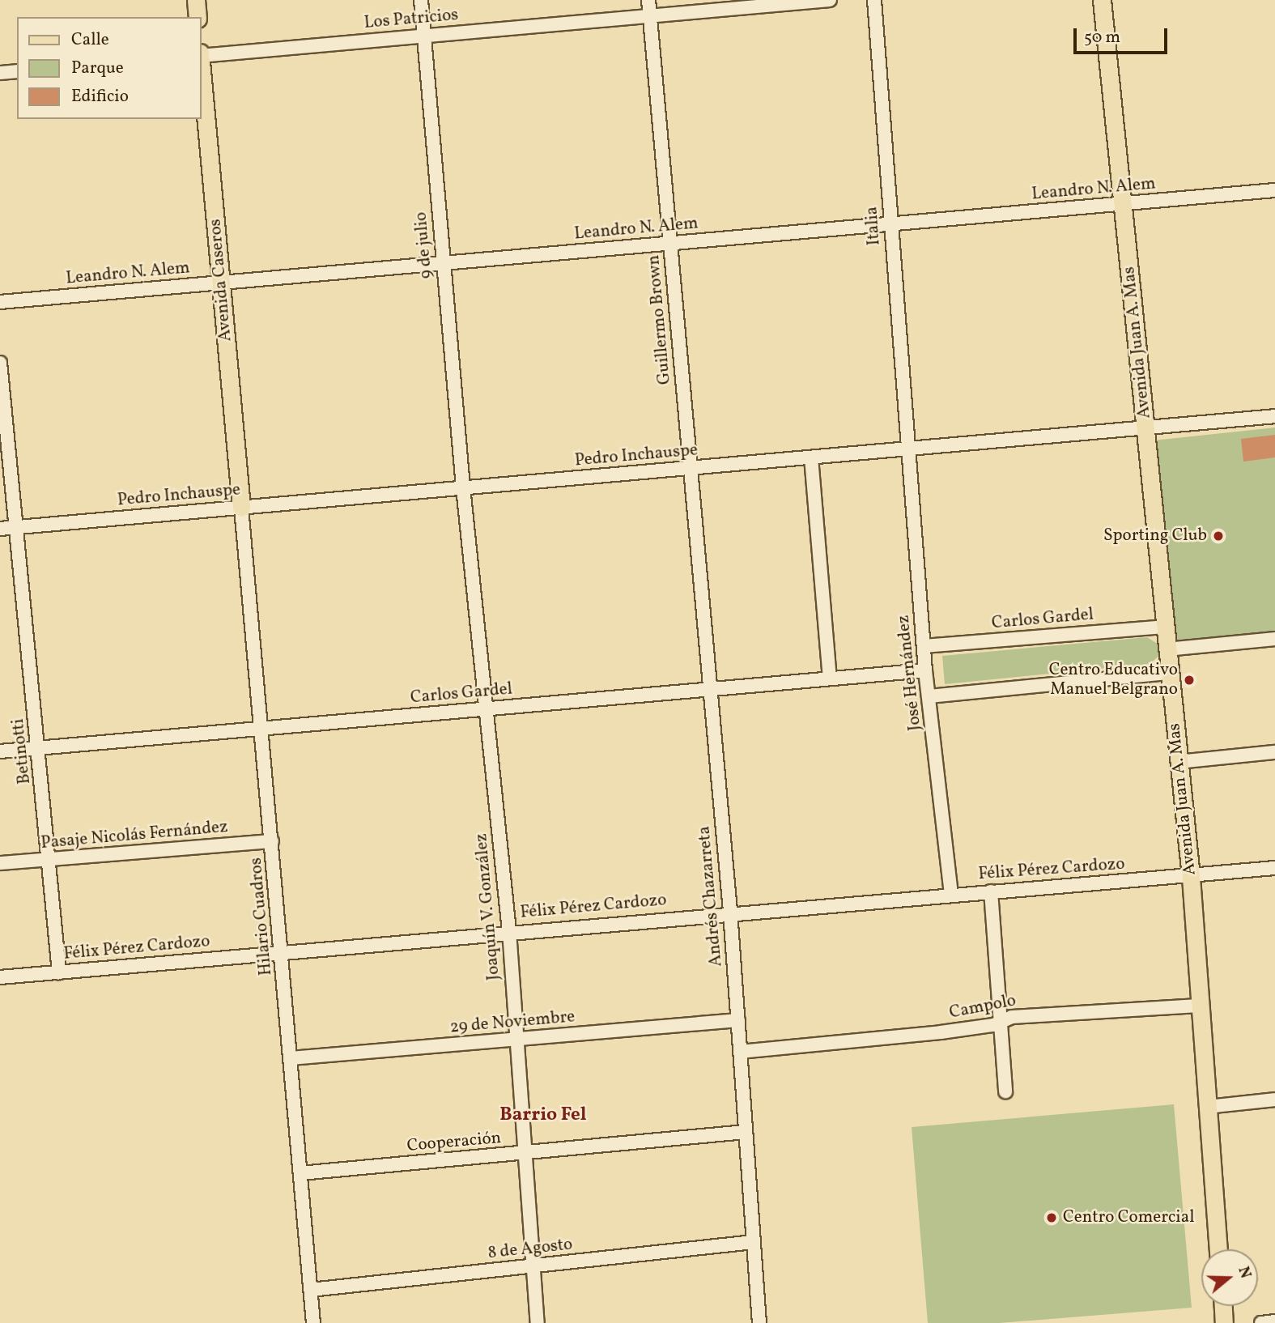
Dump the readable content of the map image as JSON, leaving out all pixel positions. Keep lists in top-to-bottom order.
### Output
{
  "streets": {
    "main road": ["Avenida Caseros", "Avenida Juan A. Mas"],
    "street": [
      "Los Patricios",
      "Leandro N. Alem",
      "Italia",
      "9 de julio",
      "Guillermo Brown",
      "Pedro Inchauspe",
      "Carlos Gardel",
      "José Hernández",
      "Betinotti",
      "Pasaje Nicolás Fernández",
      "Félix Pérez Cardozo",
      "Andrés Chazarreta",
      "Joaquín V. González",
      "Hilario Cuadros",
      "Campolo",
      "29 de Noviembre",
      "Cooperación",
      "8 de Agosto"
    ]
  },
  "crossings": [
    ["Los Patricios", "9 de julio"],
    ["Los Patricios", "Guillermo Brown"],
    ["Leandro N. Alem", "Italia"],
    ["Leandro N. Alem", "9 de julio"],
    ["Leandro N. Alem", "Avenida Caseros"],
    ["Leandro N. Alem", "Guillermo Brown"],
    ["Leandro N. Alem", "Avenida Juan A. Mas"],
    ["Italia", "Pedro Inchauspe"],
    ["Italia", "José Hernández"],
    ["9 de julio", "Pedro Inchauspe"],
    ["9 de julio", "Joaquín V. González"],
    ["Avenida Caseros", "Pedro Inchauspe"],
    ["Avenida Caseros", "Hilario Cuadros"],
    ["Guillermo Brown", "Pedro Inchauspe"],
    ["Guillermo Brown", "Andrés Chazarreta"],
    ["Avenida Juan A. Mas", "Pedro Inchauspe"],
    ["Avenida Juan A. Mas", "Carlos Gardel"],
    ["Avenida Juan A. Mas", "Félix Pérez Cardozo"],
    ["Avenida Juan A. Mas", "Campolo"],
    ["Pedro Inchauspe", "José Hernández"],
    ["Pedro Inchauspe", "Betinotti"],
    ["Pedro Inchauspe", "Andrés Chazarreta"],
    ["Pedro Inchauspe", "Joaquín V. González"],
    ["Pedro Inchauspe", "Hilario Cuadros"],
    ["Carlos Gardel", "José Hernández"],
    ["Carlos Gardel", "Betinotti"],
    ["Carlos Gardel", "Andrés Chazarreta"],
    ["Carlos Gardel", "Joaquín V. González"],
    ["Carlos Gardel", "Hilario Cuadros"],
    ["José Hernández", "Félix Pérez Cardozo"],
    ["Betinotti", "Pasaje Nicolás Fernández"],
    ["Betinotti", "Félix Pérez Cardozo"],
    ["Pasaje Nicolás Fernández", "Hilario Cuadros"],
    ["Félix Pérez Cardozo", "Andrés Chazarreta"],
    ["Félix Pérez Cardozo", "Joaquín V. González"],
    ["Félix Pérez Cardozo", "Hilario Cuadros"],
    ["Andrés Chazarreta", "Campolo"],
    ["Andrés Chazarreta", "29 de Noviembre"],
    ["Andrés Chazarreta", "Cooperación"],
    ["Andrés Chazarreta", "8 de Agosto"],
    ["Joaquín V. González", "29 de Noviembre"],
    ["Joaquín V. González", "Cooperación"],
    ["Joaquín V. González", "8 de Agosto"],
    ["Hilario Cuadros", "29 de Noviembre"],
    ["Hilario Cuadros", "Cooperación"],
    ["Hilario Cuadros", "8 de Agosto"]
  ],
  "districts": ["Barrio Fel"],
  "places": ["Sporting Club", "Centro Educativo Manuel Belgrano", "Centro Comercial"],
  "legend": ["Calle", "Parque", "Edificio"],
  "scale_bar": "50 m",
  "north": "right"
}
